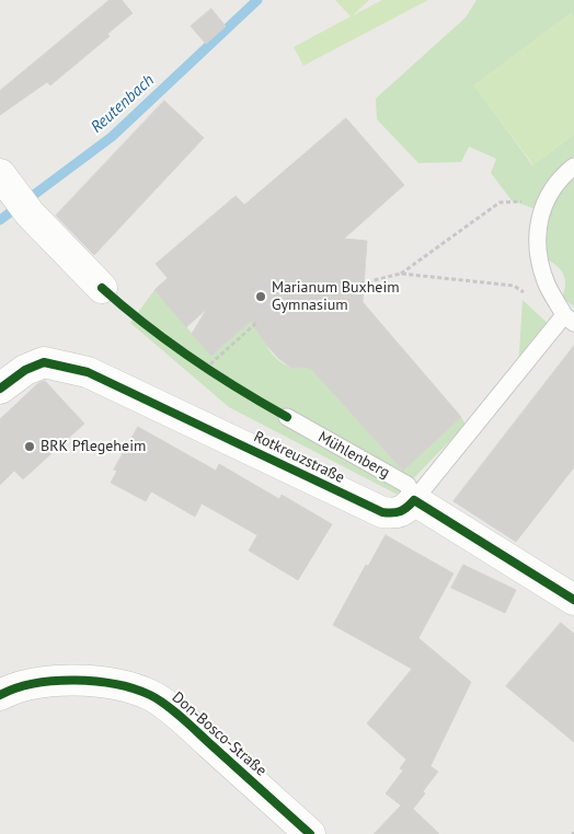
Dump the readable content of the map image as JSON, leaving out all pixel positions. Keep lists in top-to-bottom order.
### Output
{
  "streets": {
    "street": ["Rotkreuzstraße", "Don-Bosco-Straße"],
    "lane": ["Mühlenberg"]
  },
  "crossings": [
    ["Mühlenberg", "Rotkreuzstraße"]
  ],
  "water": ["Reutenbach"],
  "places": ["Marianum Buxheim Gymnasium", "BRK Pflegeheim"]
}
